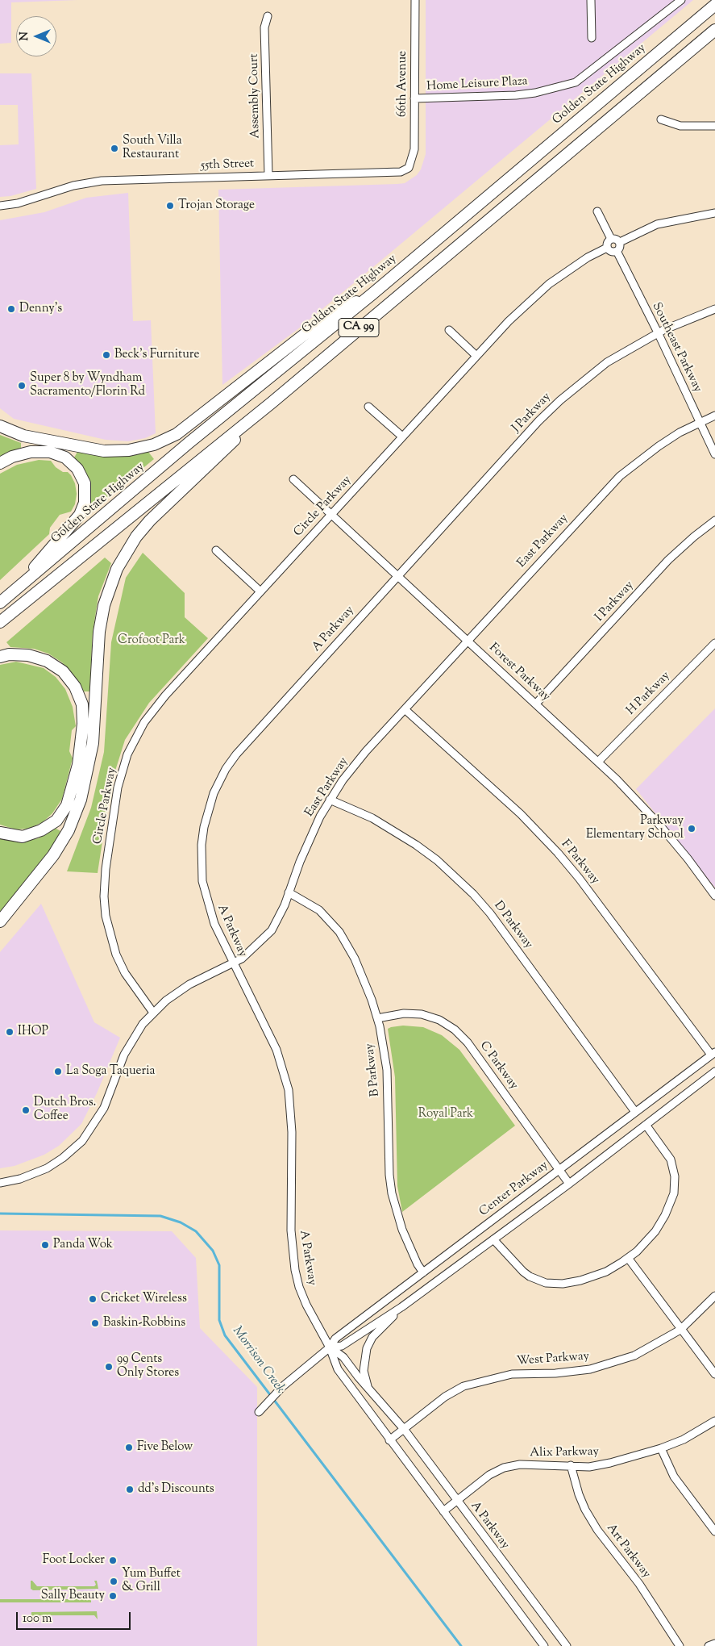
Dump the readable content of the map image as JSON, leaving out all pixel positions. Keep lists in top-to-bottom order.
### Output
{
  "streets": {
    "highway": ["Golden State Highway", "CA 99"],
    "street": [
      "66th Avenue",
      "Home Leisure Plaza",
      "Assembly Court",
      "55th Street",
      "Southeast Parkway",
      "J Parkway",
      "Circle Parkway",
      "East Parkway",
      "I Parkway",
      "A Parkway",
      "Forest Parkway",
      "H Parkway",
      "F Parkway",
      "D Parkway",
      "C Parkway",
      "B Parkway",
      "Center Parkway",
      "West Parkway",
      "Alix Parkway",
      "Art Parkway"
    ]
  },
  "crossings": [
    ["66th Avenue", "Home Leisure Plaza"],
    ["66th Avenue", "55th Street"],
    ["Assembly Court", "55th Street"],
    ["Southeast Parkway", "J Parkway"],
    ["Southeast Parkway", "Circle Parkway"],
    ["Southeast Parkway", "East Parkway"],
    ["J Parkway", "A Parkway"],
    ["J Parkway", "Forest Parkway"],
    ["Circle Parkway", "East Parkway"],
    ["Circle Parkway", "Forest Parkway"],
    ["East Parkway", "A Parkway"],
    ["East Parkway", "Forest Parkway"],
    ["East Parkway", "F Parkway"],
    ["East Parkway", "D Parkway"],
    ["East Parkway", "B Parkway"],
    ["I Parkway", "Forest Parkway"],
    ["A Parkway", "Forest Parkway"],
    ["A Parkway", "Center Parkway"],
    ["A Parkway", "West Parkway"],
    ["A Parkway", "Alix Parkway"],
    ["Forest Parkway", "H Parkway"],
    ["F Parkway", "Center Parkway"],
    ["D Parkway", "Center Parkway"],
    ["C Parkway", "B Parkway"],
    ["C Parkway", "Center Parkway"],
    ["B Parkway", "Center Parkway"],
    ["Alix Parkway", "Art Parkway"]
  ],
  "water": ["Morrison Creek"],
  "parks": ["Crofoot Park", "Royal Park"],
  "places": [
    "South Villa Restaurant",
    "Trojan Storage",
    "Denny's",
    "Beck's Furniture",
    "Super 8 by Wyndham Sacramento/Florin Rd",
    "Parkway Elementary School",
    "IHOP",
    "La Soga Taqueria",
    "Dutch Bros. Coffee",
    "Panda Wok",
    "Cricket Wireless",
    "Baskin-Robbins",
    "99 Cents Only Stores",
    "Five Below",
    "dd's Discounts",
    "Foot Locker",
    "Yum Buffet & Grill",
    "Sally Beauty"
  ],
  "scale_bar": "100 m",
  "north": "left"
}
